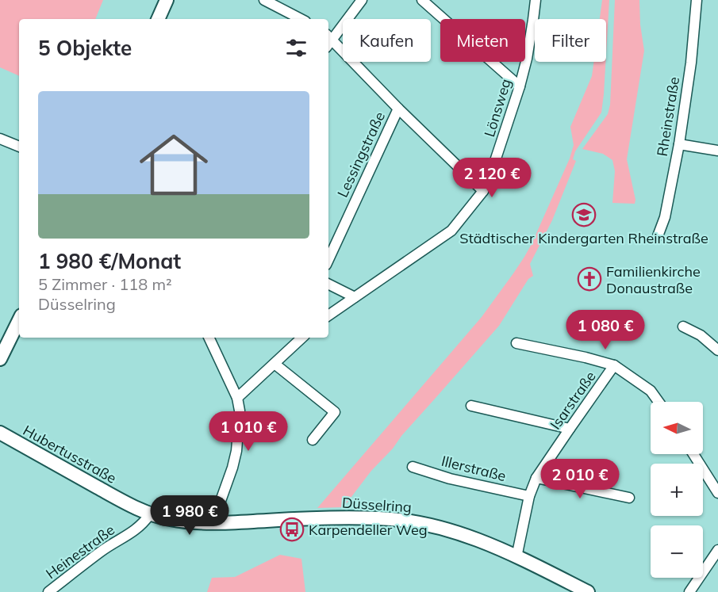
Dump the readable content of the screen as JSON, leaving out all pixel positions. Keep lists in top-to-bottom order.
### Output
{
  "streets": {
    "street": [
      "Lönsweg",
      "Rheinstraße",
      "Lessingstraße",
      "Isarstraße",
      "Hubertusstraße",
      "Illerstraße",
      "Düsselring",
      "Heinestraße"
    ]
  },
  "crossings": [
    ["Isarstraße", "Illerstraße"],
    ["Isarstraße", "Düsselring"],
    ["Hubertusstraße", "Düsselring"],
    ["Hubertusstraße", "Heinestraße"],
    ["Düsselring", "Heinestraße"]
  ],
  "places": {
    "school or university": ["Städtischer Kindergarten Rheinstraße"],
    "church": ["Familienkirche Donaustraße"],
    "bus stop": ["Karpendeller Weg"]
  },
  "north": "left",
  "page": {
    "chip": ["Kaufen", "Mieten", "Filter"],
    "heading": "5 Objekte",
    "list": [
      {
        "name": "1 980 €/Monat",
        "note": "5 Zimmer · 118 m² · Düsselring"
      }
    ],
    "price": [
      "2 120 €",
      "1 080 €",
      "1 010 €",
      "2 010 €",
      "1 980 €"
    ],
    "map_buttons": ["+", "−"]
  }
}
